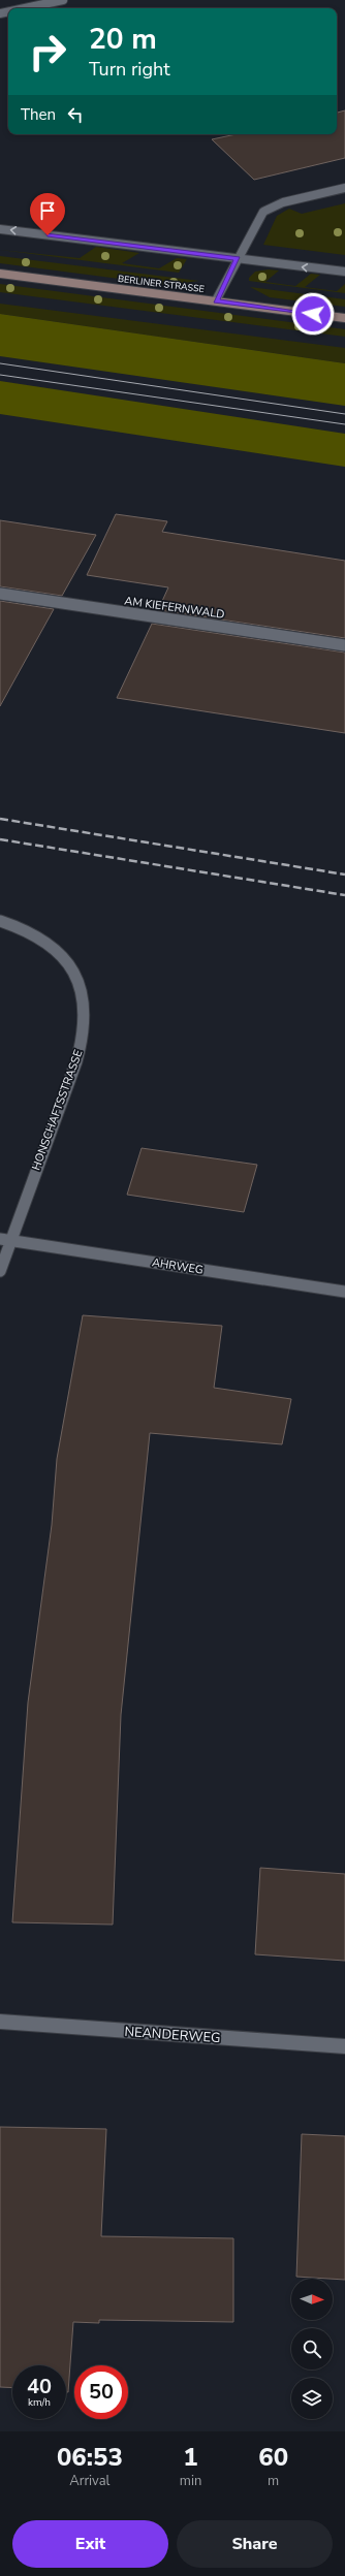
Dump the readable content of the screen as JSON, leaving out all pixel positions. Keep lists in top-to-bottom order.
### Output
{
  "streets": {
    "main road": ["BERLINER STRASSE"],
    "street": [
      "AM KIEFERNWALD",
      "HONSCHAFTSSTRASSE",
      "AHRWEG",
      "NEANDERWEG"
    ]
  },
  "crossings": [
    ["HONSCHAFTSSTRASSE", "AHRWEG"]
  ],
  "north": "right",
  "page": {
    "turn": ["20 m", "Turn right"],
    "then": "Then",
    "speed": "40 km/h",
    "limit": "50",
    "eta": [
      "06:53",
      "Arrival",
      "1",
      "min",
      "60",
      "m"
    ],
    "buttons": ["Exit", "Share"]
  }
}
